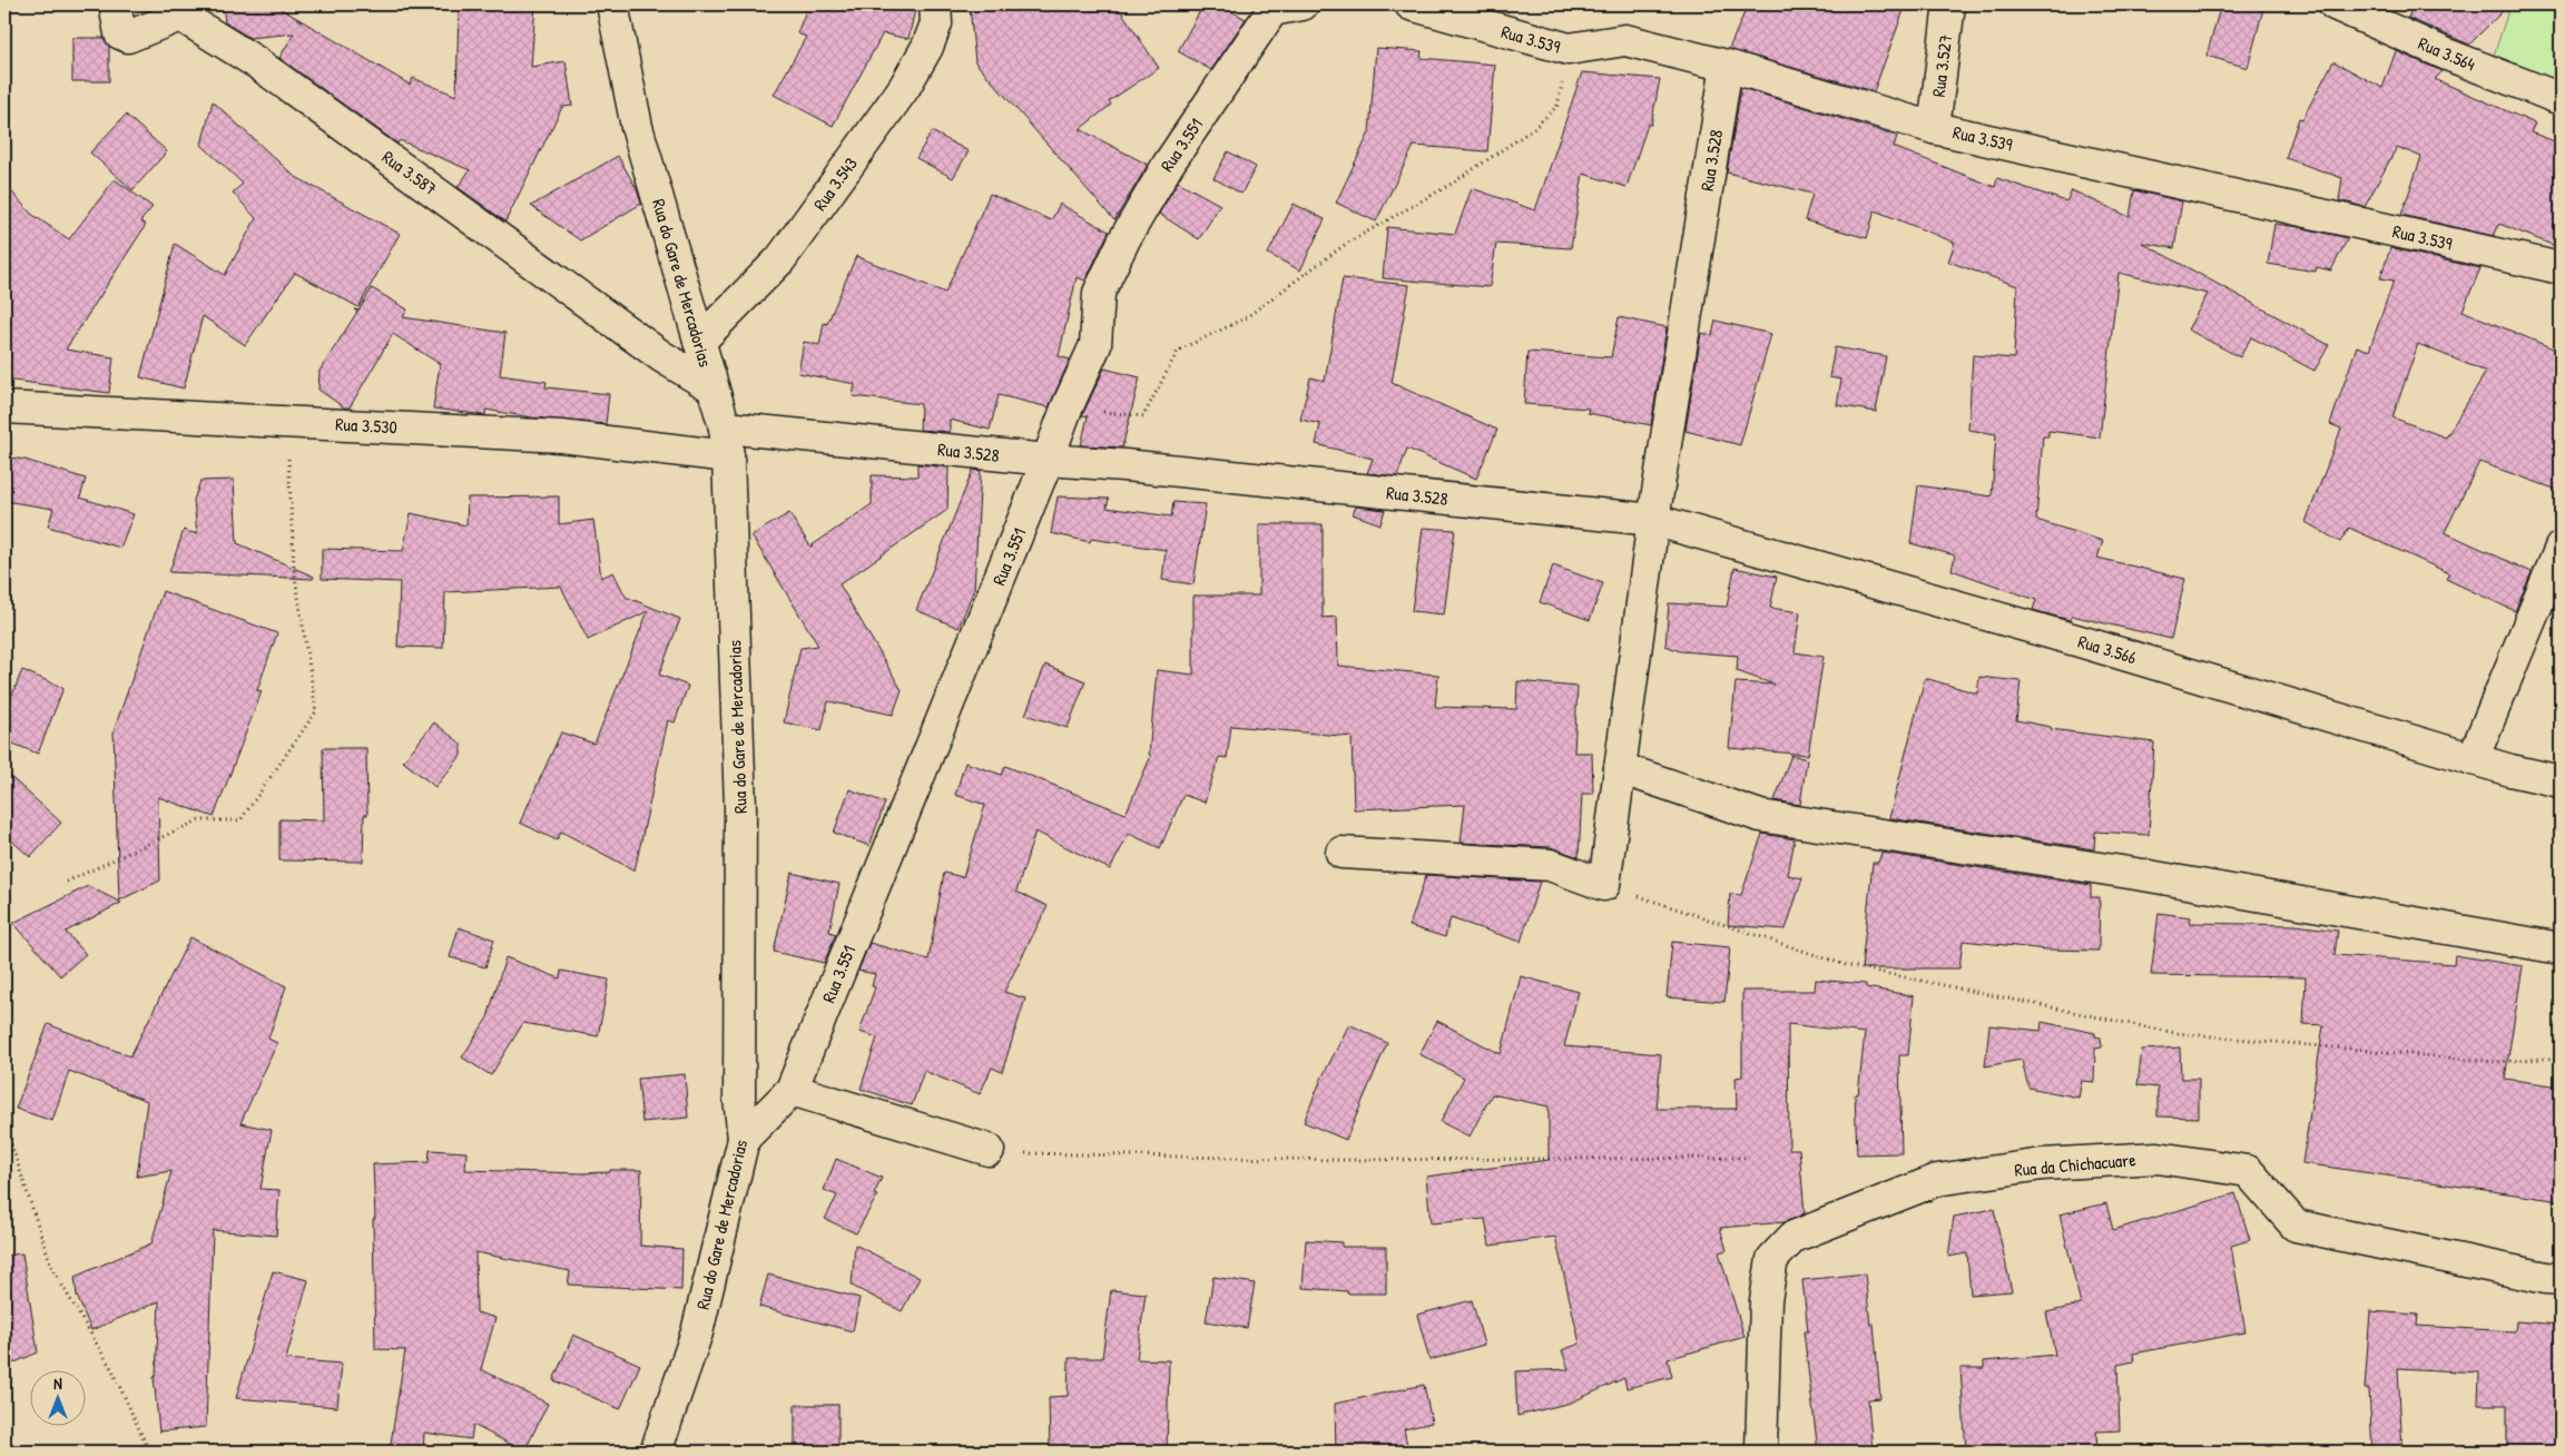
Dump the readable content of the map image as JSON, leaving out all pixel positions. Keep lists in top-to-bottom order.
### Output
{
  "streets": {
    "street": [
      "Rua 3.539",
      "Rua 3.564",
      "Rua 3.527",
      "Rua 3.551",
      "Rua 3.528",
      "Rua 3.587",
      "Rua 3.543",
      "Rua do Gare de Mercadorias",
      "Rua 3.530",
      "Rua 3.566",
      "Rua da Chichacuare"
    ]
  },
  "crossings": [
    ["Rua 3.539", "Rua 3.527"],
    ["Rua 3.539", "Rua 3.528"],
    ["Rua 3.551", "Rua 3.528"],
    ["Rua 3.551", "Rua do Gare de Mercadorias"],
    ["Rua 3.528", "Rua do Gare de Mercadorias"],
    ["Rua 3.528", "Rua 3.530"],
    ["Rua 3.528", "Rua 3.566"],
    ["Rua 3.587", "Rua do Gare de Mercadorias"],
    ["Rua 3.543", "Rua do Gare de Mercadorias"],
    ["Rua do Gare de Mercadorias", "Rua 3.530"]
  ],
  "north": "top"
}
